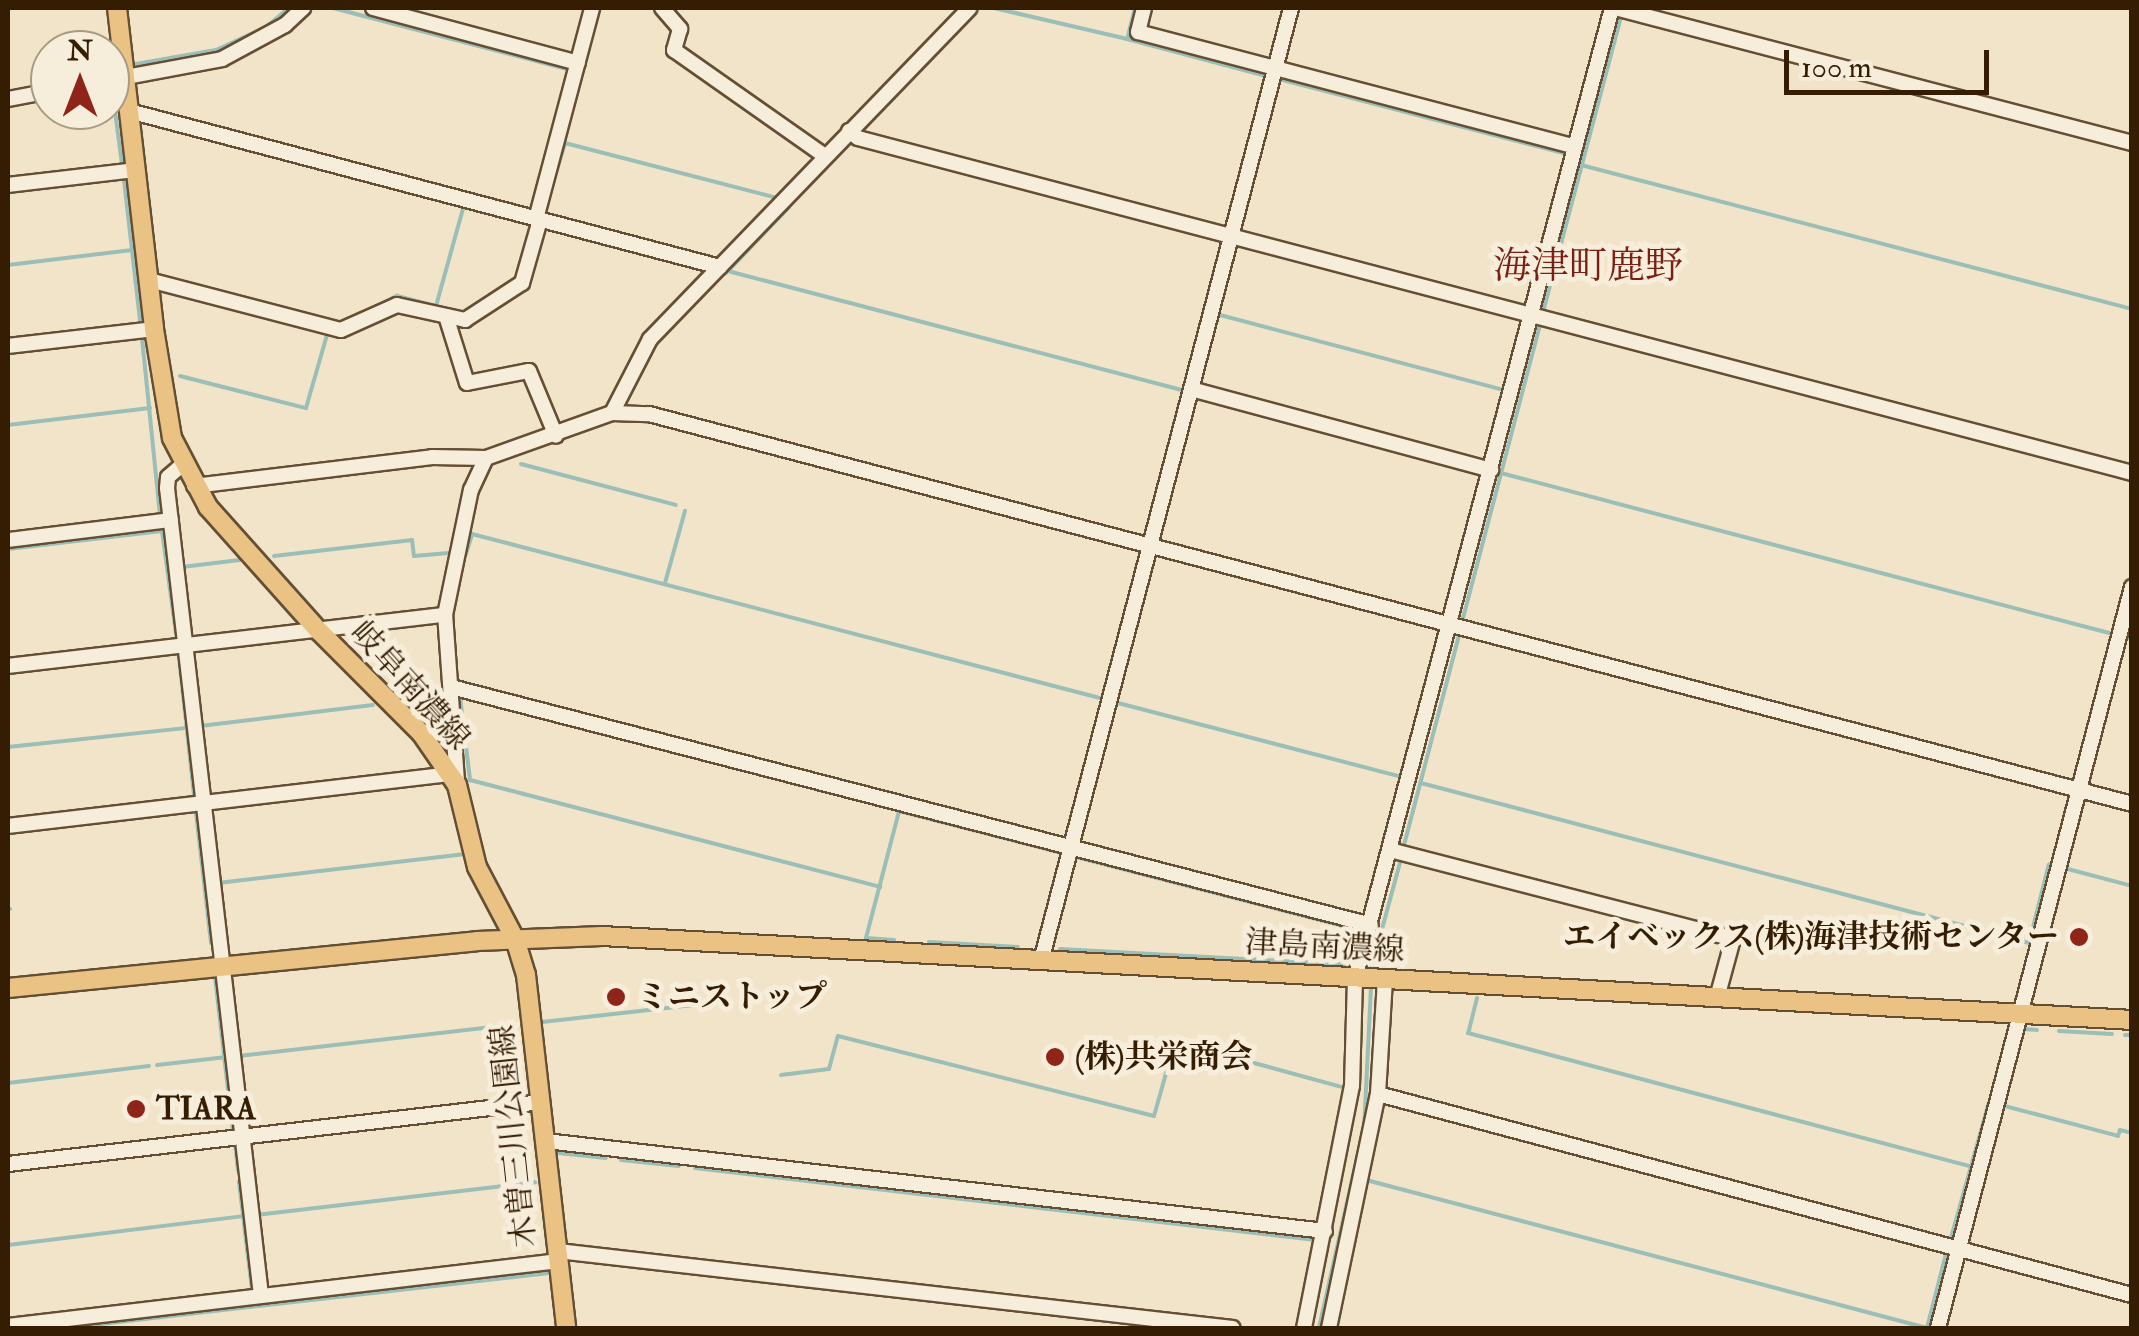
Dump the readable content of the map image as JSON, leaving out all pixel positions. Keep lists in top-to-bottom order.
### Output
{
  "streets": {
    "main road": ["岐阜南濃線", "津島南濃線", "木曽三川公園線"]
  },
  "crossings": [
    ["岐阜南濃線", "津島南濃線"],
    ["岐阜南濃線", "木曽三川公園線"],
    ["津島南濃線", "木曽三川公園線"]
  ],
  "districts": ["海津町鹿野"],
  "places": [
    "エイベックス(株)海津技術センター",
    "ミニストップ",
    "(株)共栄商会",
    "TIARA"
  ],
  "scale_bar": "100 m",
  "north": "top"
}
